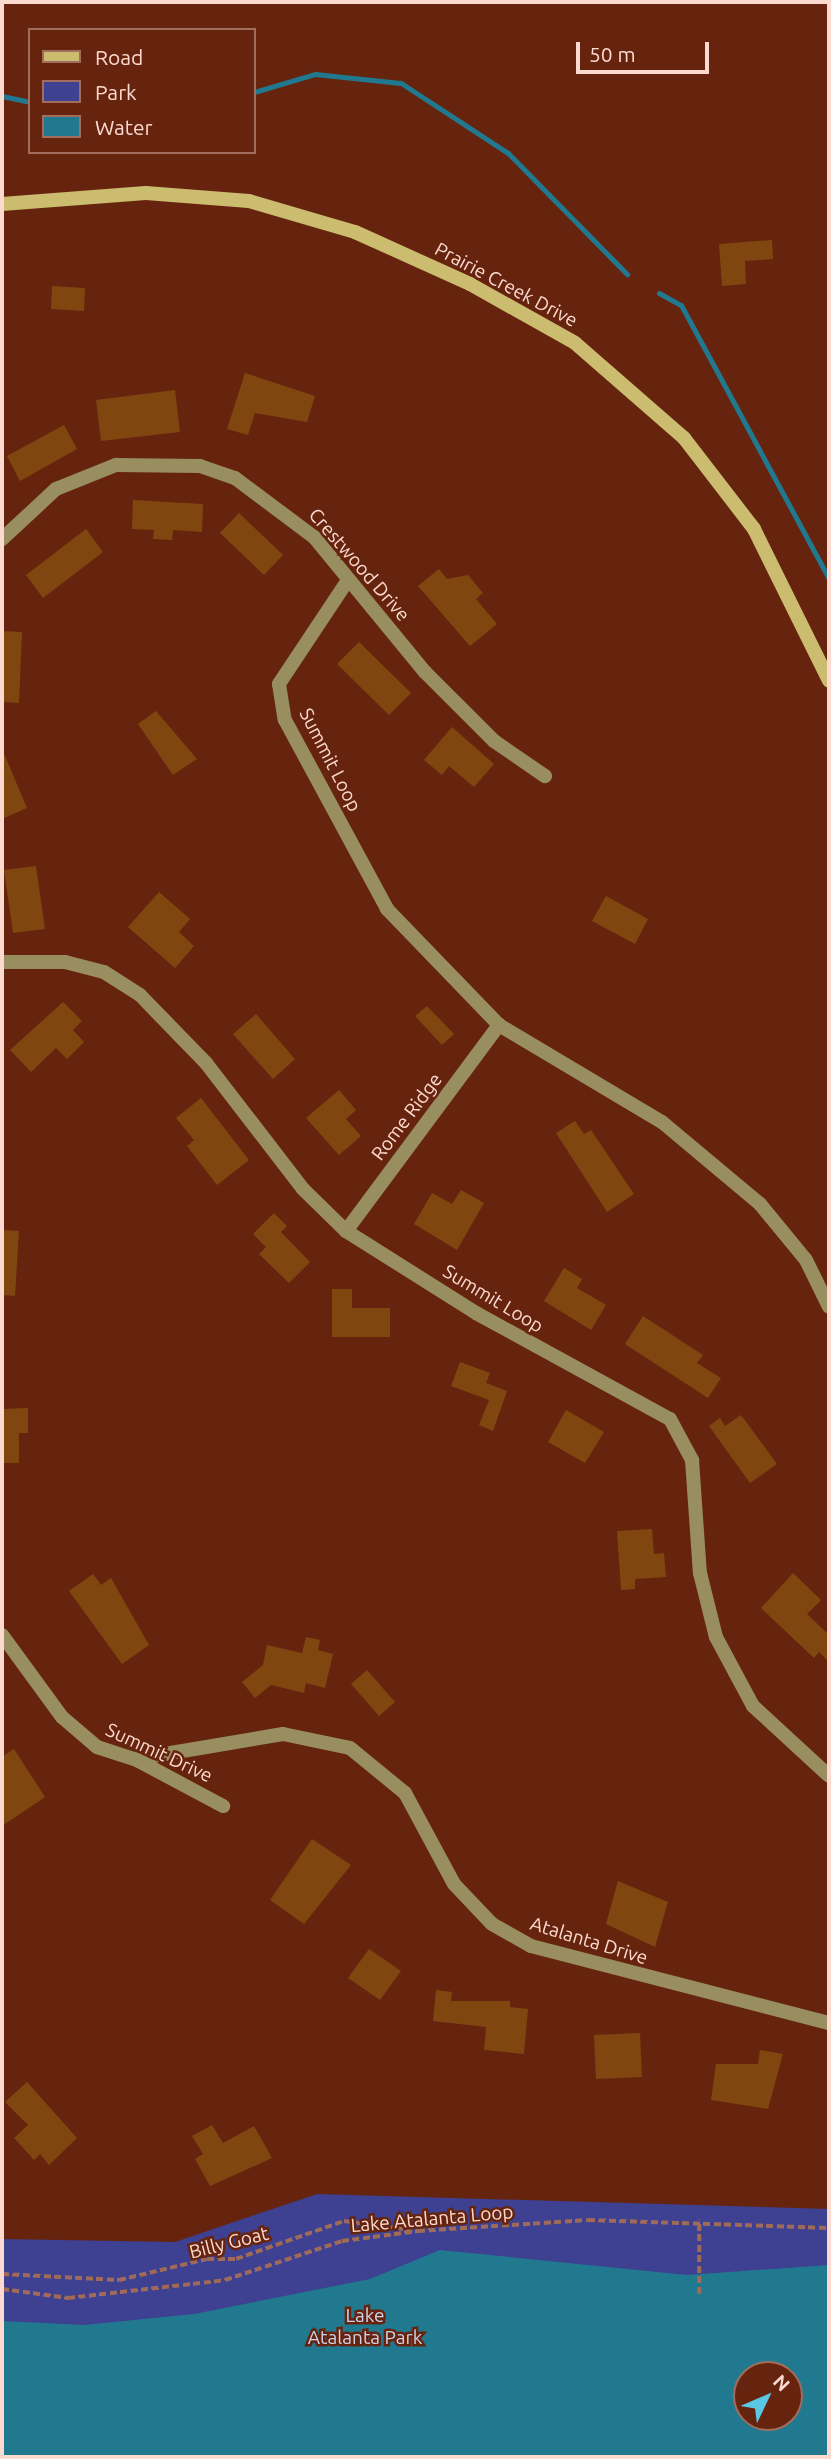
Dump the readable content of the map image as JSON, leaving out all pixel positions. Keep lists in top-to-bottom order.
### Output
{
  "streets": {
    "main road": ["Prairie Creek Drive"],
    "street": [
      "Crestwood Drive",
      "Summit Loop",
      "Rome Ridge",
      "Summit Drive",
      "Atalanta Drive"
    ],
    "path": ["Lake Atalanta Loop", "Billy Goat"]
  },
  "crossings": [
    ["Crestwood Drive", "Summit Loop"],
    ["Summit Loop", "Rome Ridge"],
    ["Summit Drive", "Atalanta Drive"],
    ["Lake Atalanta Loop", "Billy Goat"]
  ],
  "parks": ["Lake Atalanta Park"],
  "legend": ["Road", "Park", "Water"],
  "scale_bar": "50 m",
  "north": "top right"
}
